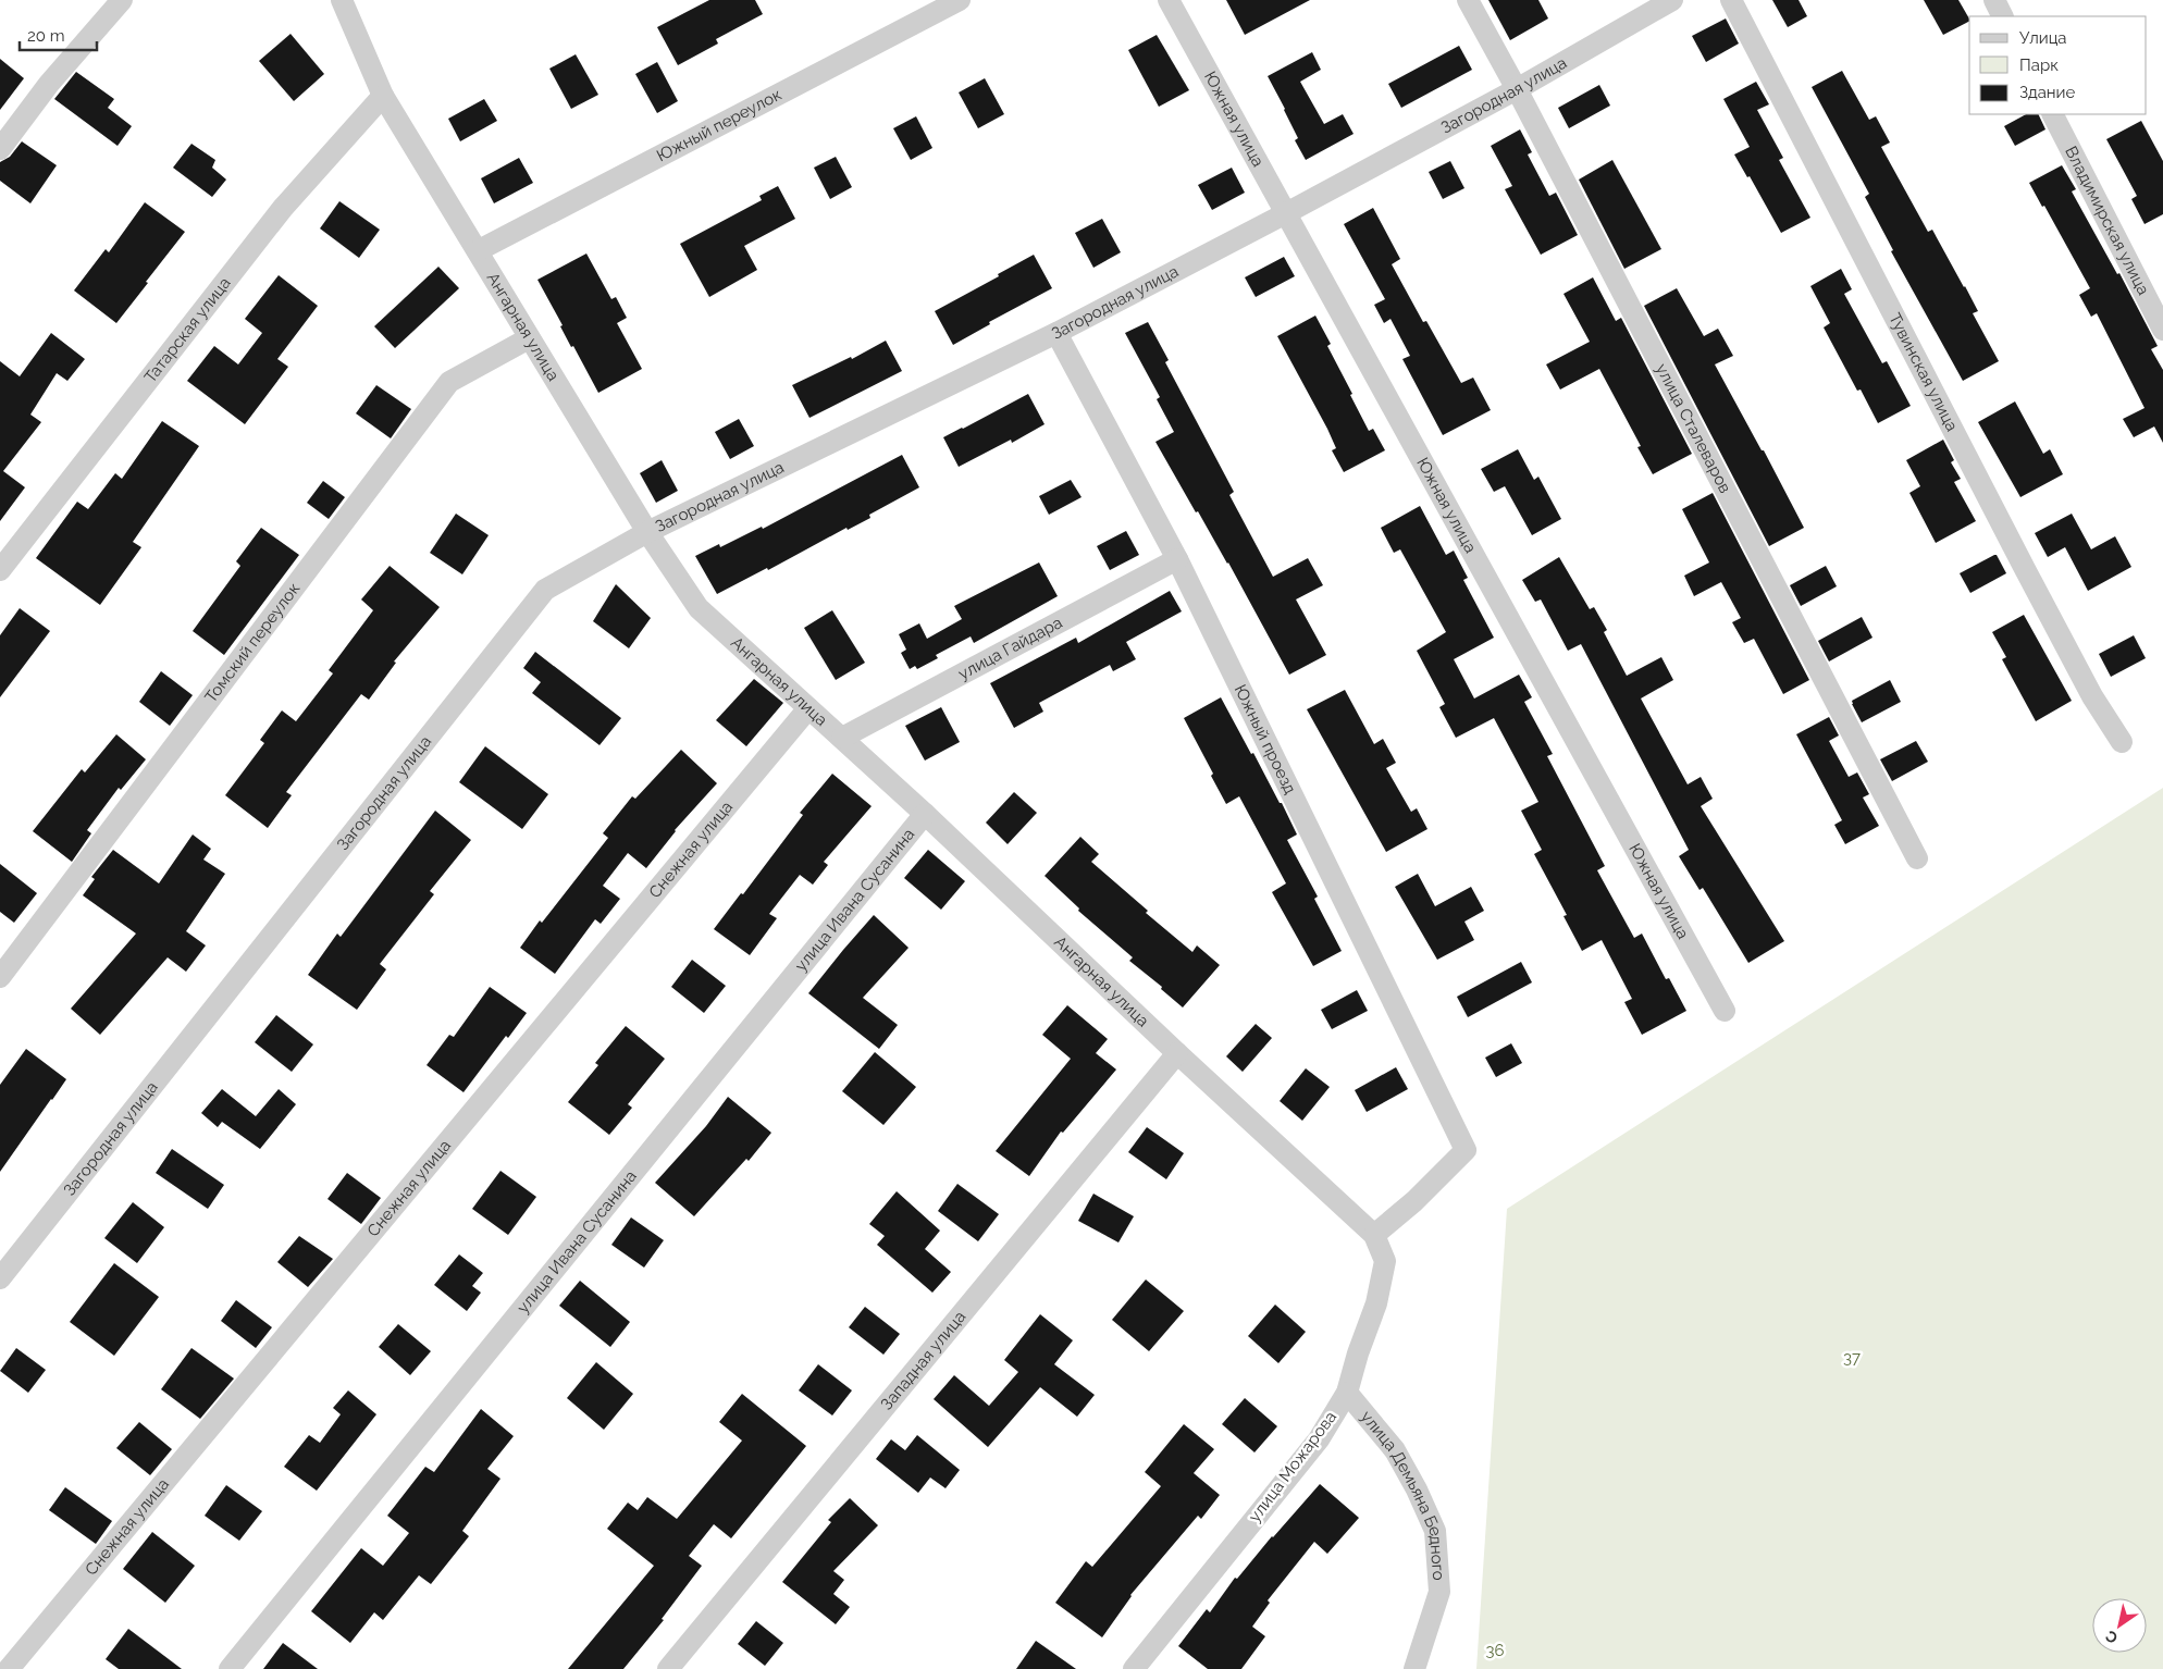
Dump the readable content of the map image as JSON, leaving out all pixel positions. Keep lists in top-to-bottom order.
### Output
{
  "streets": {
    "street": [
      "Загородная улица",
      "Южная улица",
      "Южный переулок",
      "Владимирская улица",
      "Ангарная улица",
      "Татарская улица",
      "Тувинская улица",
      "улица Сталеваров",
      "Томский переулок",
      "улица Гайдара",
      "Южный проезд",
      "Снежная улица",
      "улица Ивана Сусанина",
      "Западная улица",
      "улица Можарова",
      "улица Демьяна Бедного"
    ]
  },
  "crossings": [
    ["Загородная улица", "Южная улица"],
    ["Загородная улица", "Ангарная улица"],
    ["Загородная улица", "улица Сталеваров"],
    ["Загородная улица", "Южный проезд"],
    ["Южный переулок", "Ангарная улица"],
    ["Ангарная улица", "Татарская улица"],
    ["Ангарная улица", "Томский переулок"],
    ["Ангарная улица", "улица Гайдара"],
    ["Ангарная улица", "Южный проезд"],
    ["Ангарная улица", "Снежная улица"],
    ["Ангарная улица", "улица Ивана Сусанина"],
    ["Ангарная улица", "Западная улица"],
    ["Ангарная улица", "улица Можарова"],
    ["улица Гайдара", "Южный проезд"],
    ["Южный проезд", "улица Можарова"],
    ["улица Можарова", "улица Демьяна Бедного"]
  ],
  "parks": ["37", "36"],
  "legend": ["Улица", "Парк", "Здание"],
  "scale_bar": "20 m",
  "north": "bottom left"
}
